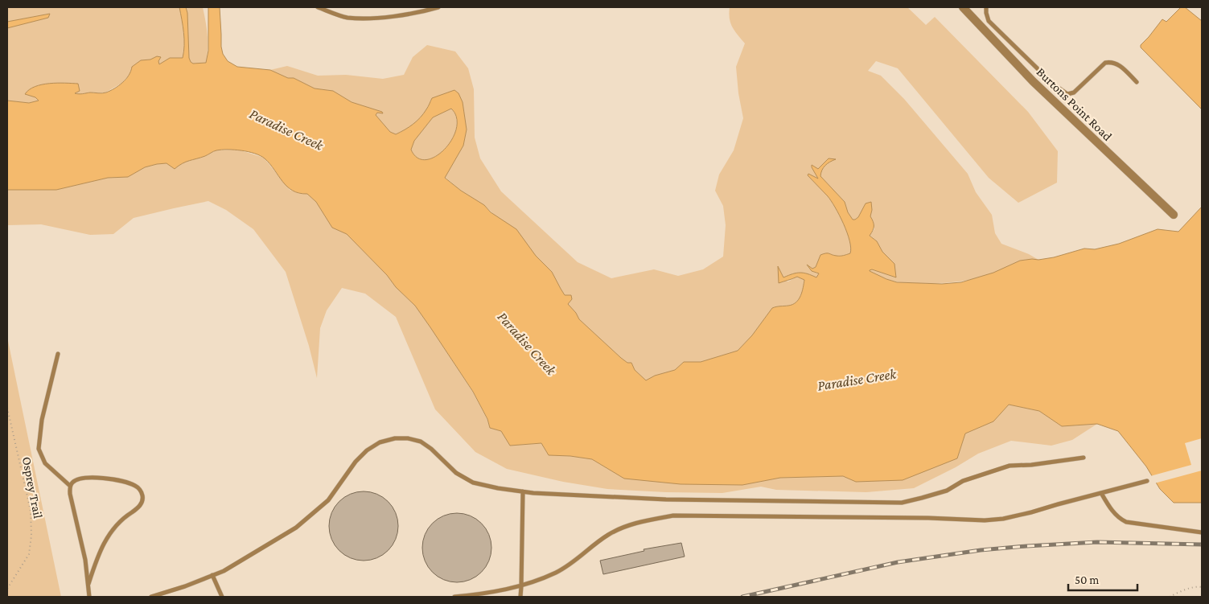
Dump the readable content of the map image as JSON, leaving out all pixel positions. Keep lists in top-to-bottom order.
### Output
{
  "streets": {
    "street": ["Burtons Point Road"],
    "path": ["Osprey Trail"]
  },
  "water": ["Paradise Creek"],
  "scale_bar": "50 m"
}
